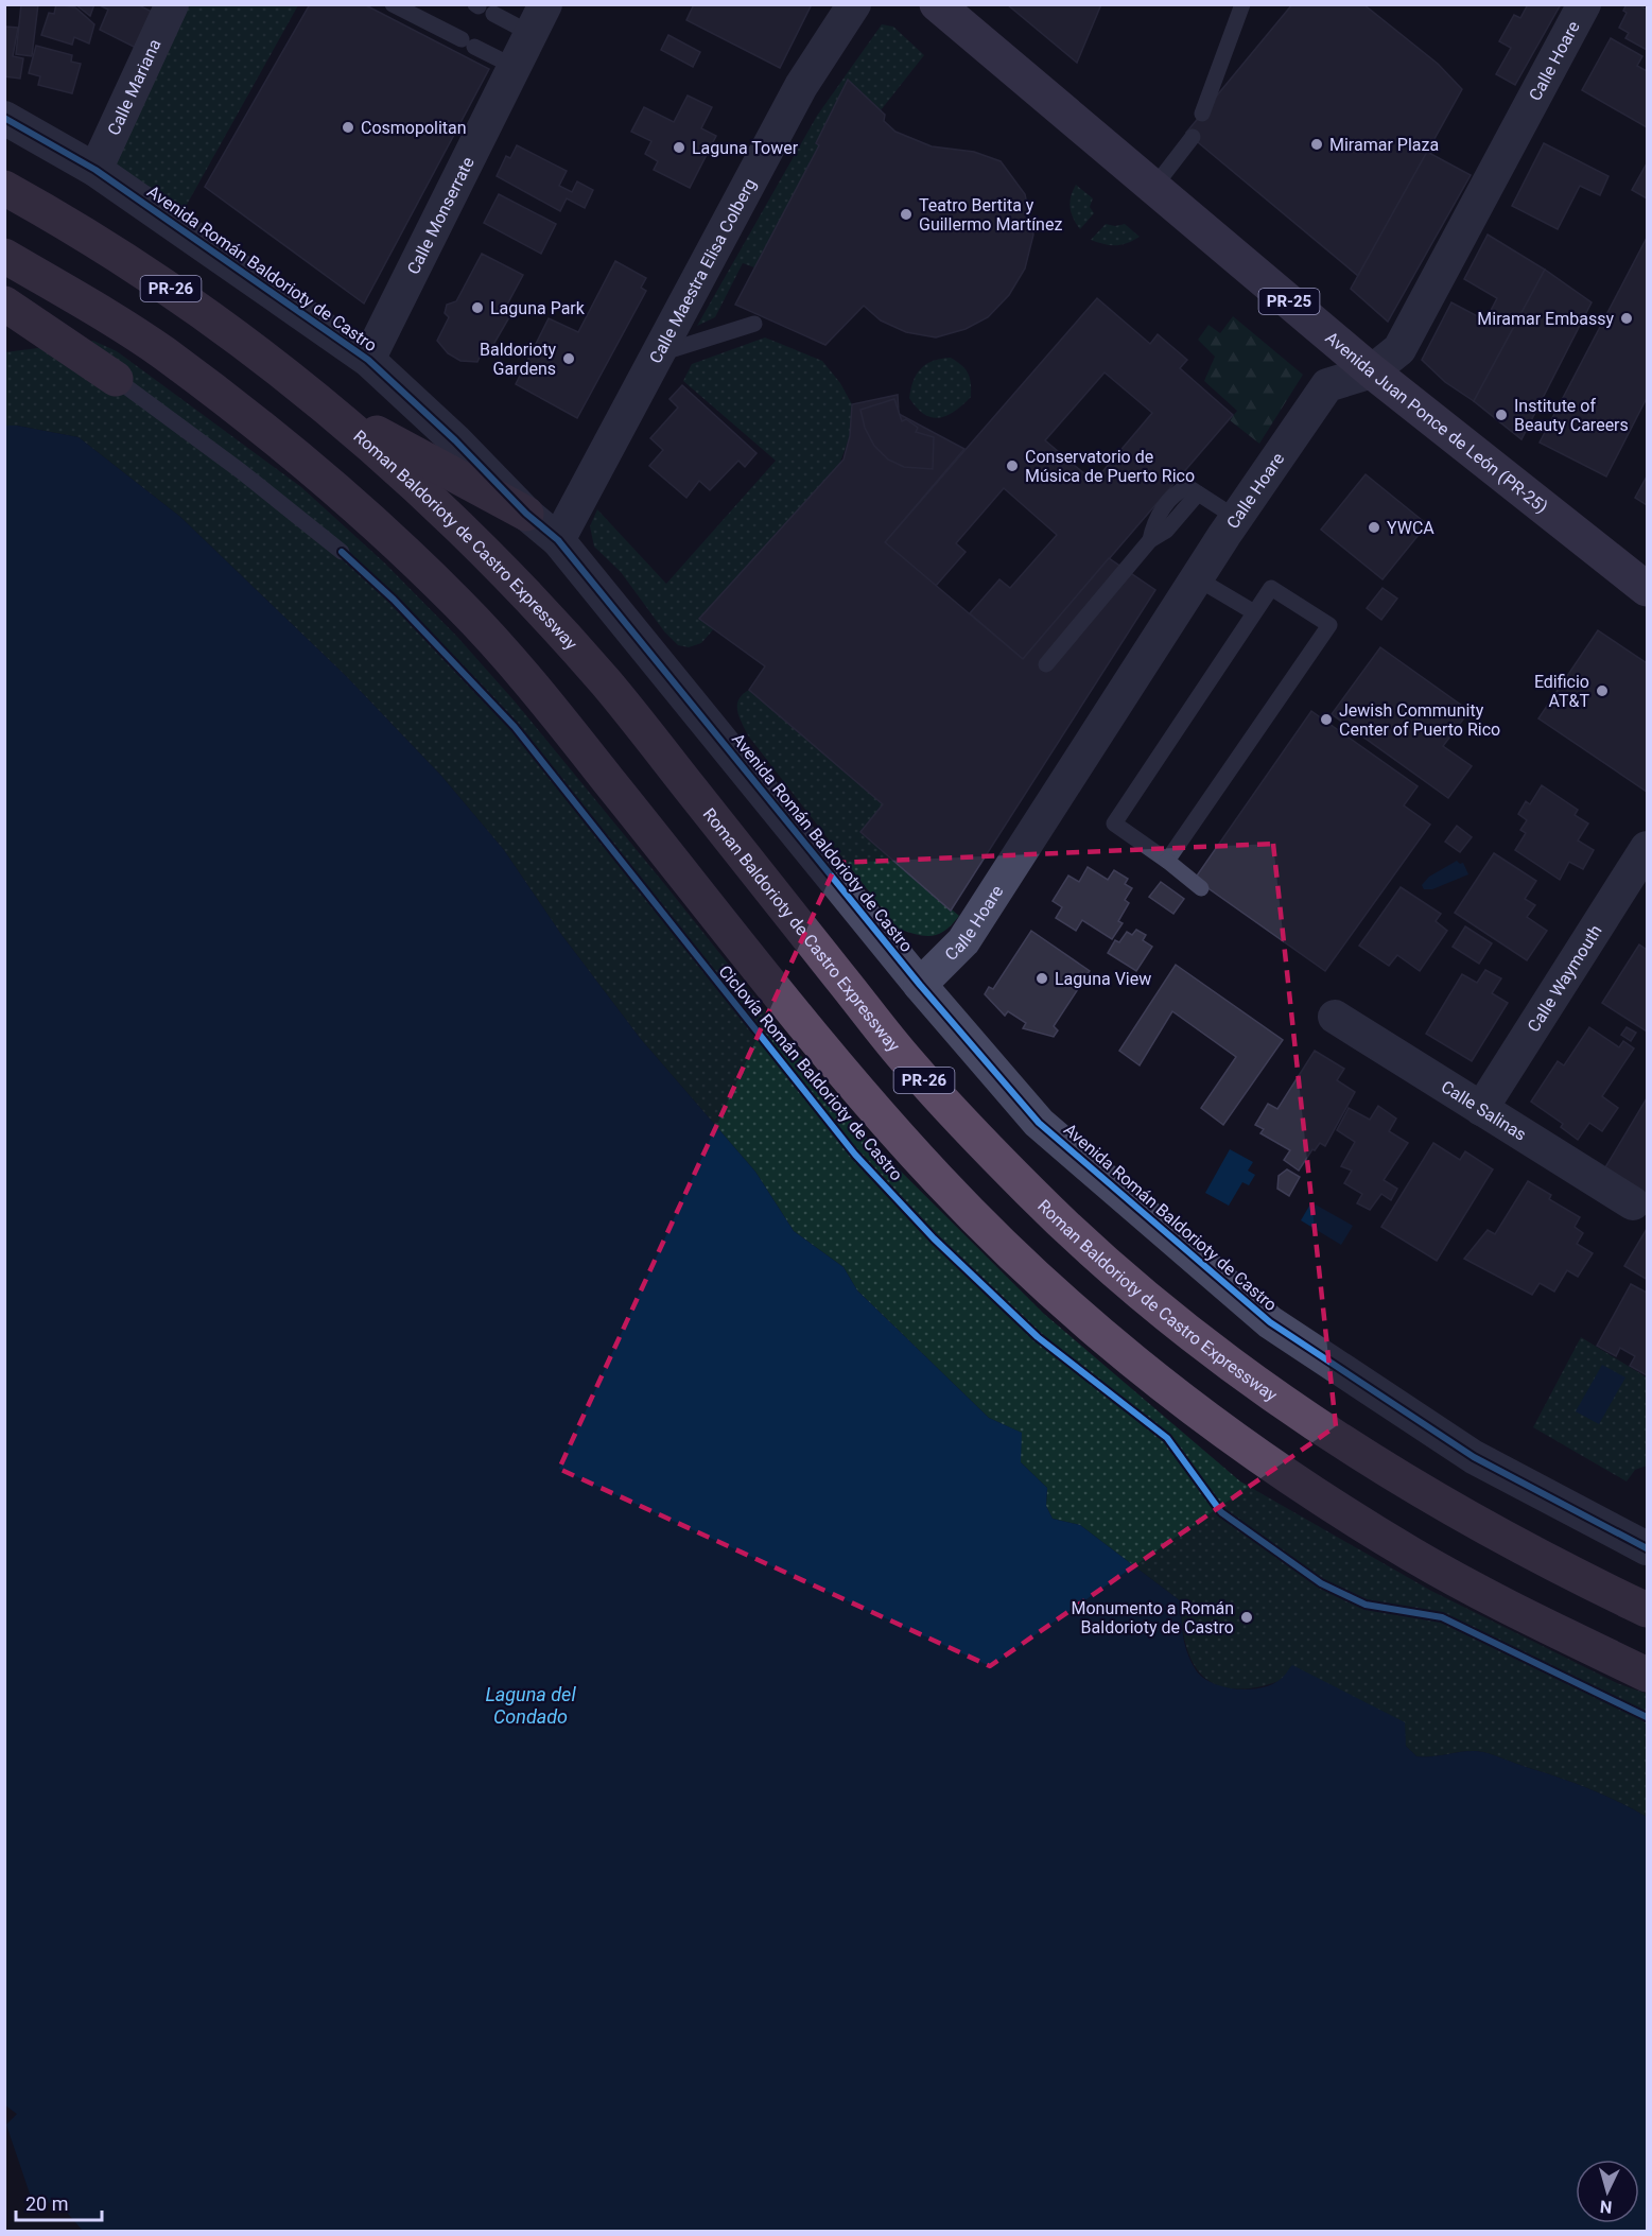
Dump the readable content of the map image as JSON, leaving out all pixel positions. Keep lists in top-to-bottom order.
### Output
{
  "streets": {
    "highway": ["PR-26", "Roman Baldorioty de Castro Expressway"],
    "main road": ["PR-25", "Avenida Juan Ponce de León (PR-25)"],
    "street": [
      "Calle Hoare",
      "Calle Mariana",
      "Calle Monserrate",
      "Avenida Román Baldorioty de Castro",
      "Calle Maestra Elisa Colberg",
      "Calle Waymouth",
      "Calle Salinas"
    ],
    "cycle path": ["Ciclovía Román Baldorioty de Castro"]
  },
  "crossings": [
    ["Calle Hoare", "Avenida Román Baldorioty de Castro"],
    ["Calle Hoare", "Avenida Juan Ponce de León (PR-25)"],
    ["Calle Mariana", "Avenida Román Baldorioty de Castro"],
    ["Calle Monserrate", "Avenida Román Baldorioty de Castro"],
    ["Avenida Román Baldorioty de Castro", "Calle Maestra Elisa Colberg"],
    ["Calle Waymouth", "Calle Salinas"]
  ],
  "water": ["Laguna del Condado"],
  "places": [
    "Cosmopolitan",
    "Miramar Plaza",
    "Laguna Tower",
    "Teatro Bertita y Guillermo Martínez",
    "Laguna Park",
    "Miramar Embassy",
    "Baldorioty Gardens",
    "Institute of Beauty Careers",
    "Conservatorio de Música de Puerto Rico",
    "YWCA",
    "Edificio AT&T",
    "Jewish Community Center of Puerto Rico",
    "Laguna View",
    "Monumento a Román Baldorioty de Castro"
  ],
  "scale_bar": "20 m",
  "north": "bottom"
}
